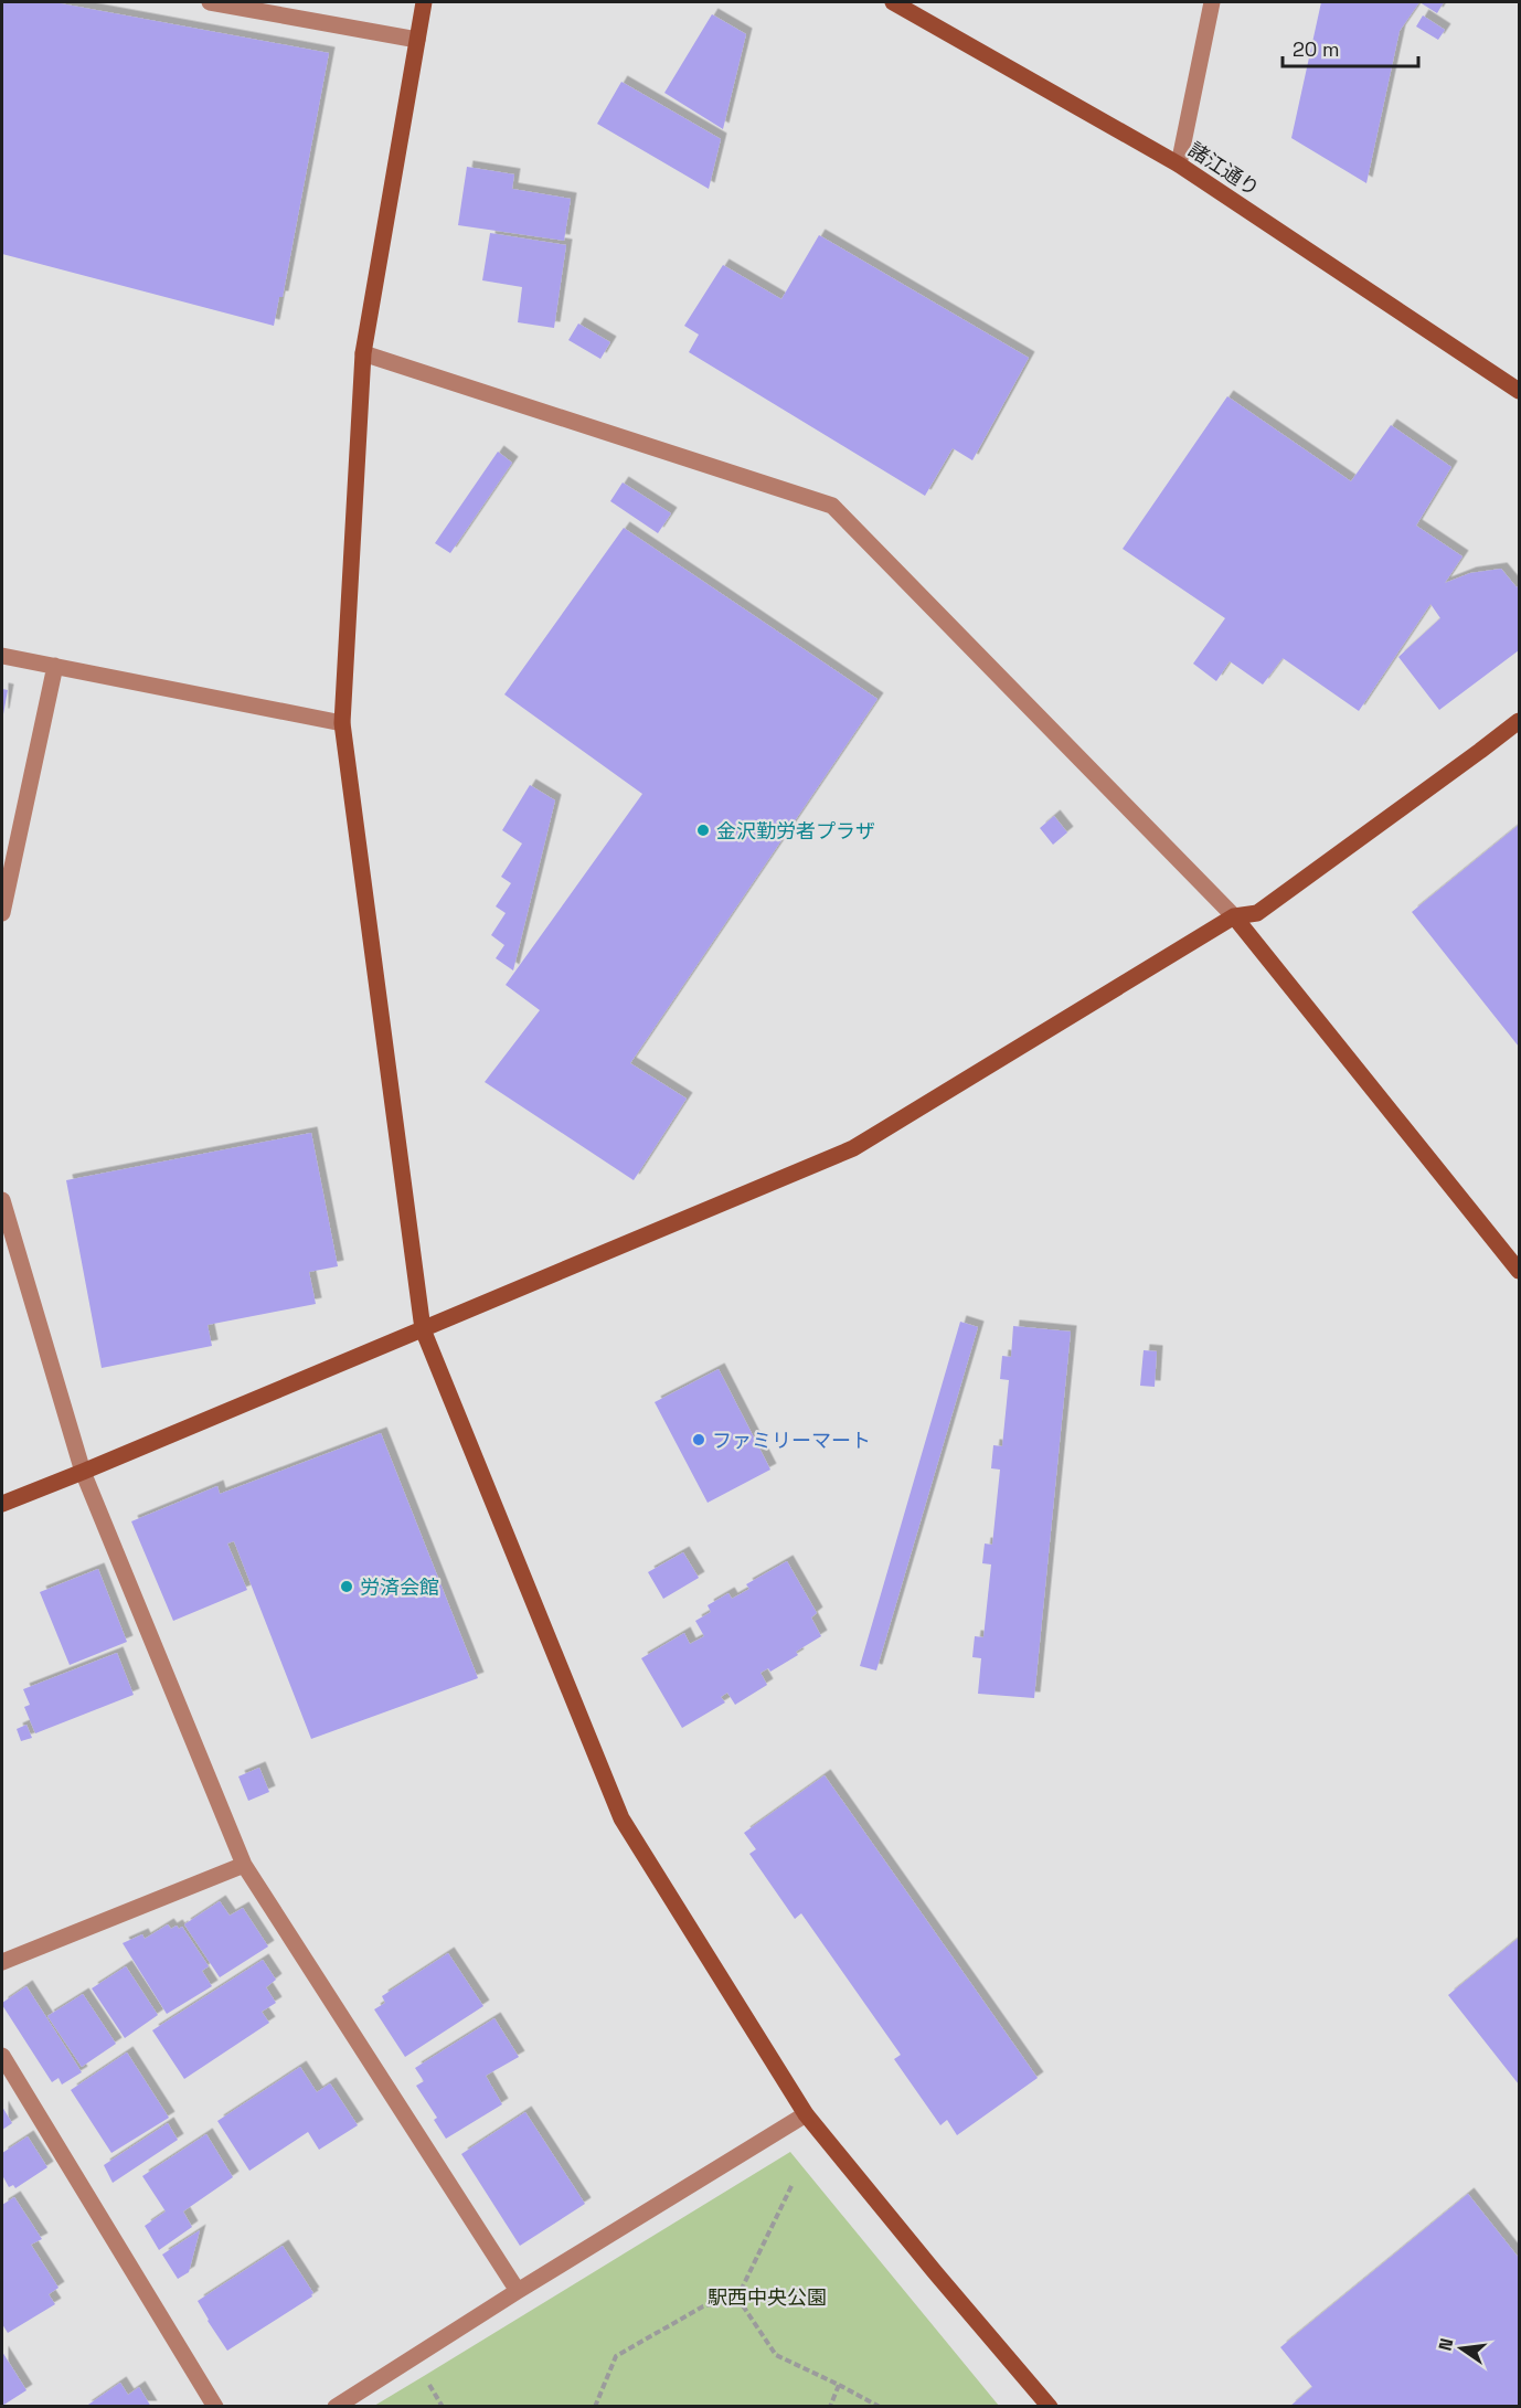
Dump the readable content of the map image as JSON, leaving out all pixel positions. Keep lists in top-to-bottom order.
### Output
{
  "streets": {
    "street": ["諸江通り"]
  },
  "parks": ["駅西中央公園"],
  "places": ["金沢勤労者プラザ", "ファミリーマート", "労済会館"],
  "scale_bar": "20 m",
  "north": "left"
}
